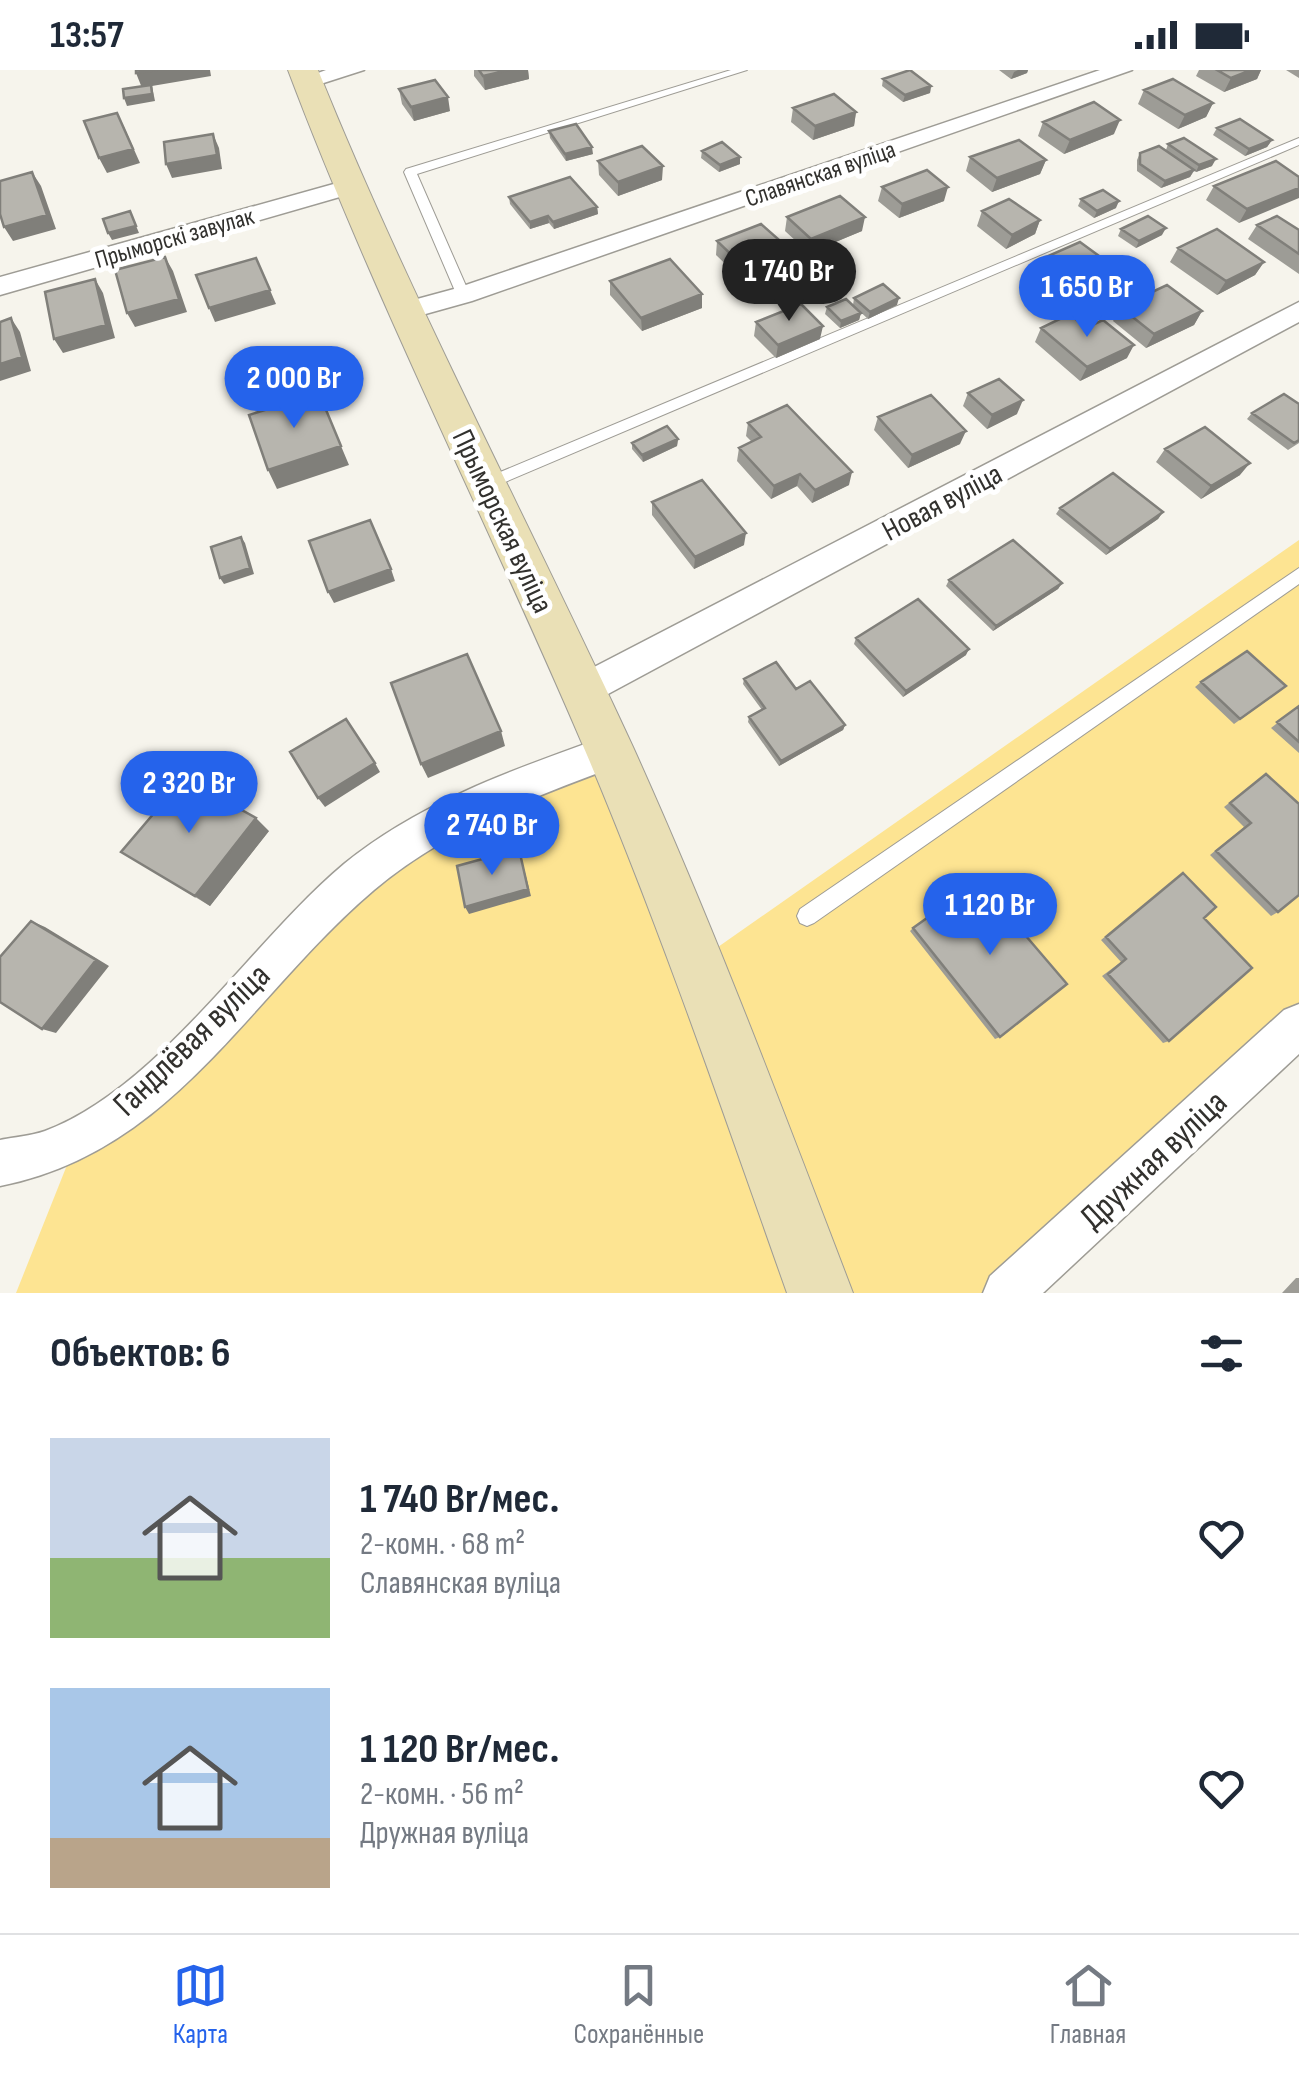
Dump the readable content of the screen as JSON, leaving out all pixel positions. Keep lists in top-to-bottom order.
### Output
{
  "streets": {
    "main road": ["Прыморская вуліца"],
    "street": [
      "Славянская вуліца",
      "Прыморскі завулак",
      "Новая вуліца",
      "Гандлёвая вуліца",
      "Дружная вуліца"
    ]
  },
  "crossings": [
    ["Славянская вуліца", "Прыморская вуліца"],
    ["Прыморскі завулак", "Прыморская вуліца"],
    ["Новая вуліца", "Прыморская вуліца"],
    ["Прыморская вуліца", "Гандлёвая вуліца"]
  ],
  "page": {
    "status": "13:57",
    "price": [
      "1 740 Br",
      "1 650 Br",
      "2 000 Br",
      "2 320 Br",
      "2 740 Br",
      "1 120 Br"
    ],
    "heading": "Объектов: 6",
    "list": [
      {
        "name": "1 740 Br/мес.",
        "note": "2-комн. · 68 m² · Славянская вуліца"
      },
      {
        "name": "1 120 Br/мес.",
        "note": "2-комн. · 56 m² · Дружная вуліца"
      }
    ],
    "tabs": ["Карта", "Сохранённые", "Главная"]
  }
}
